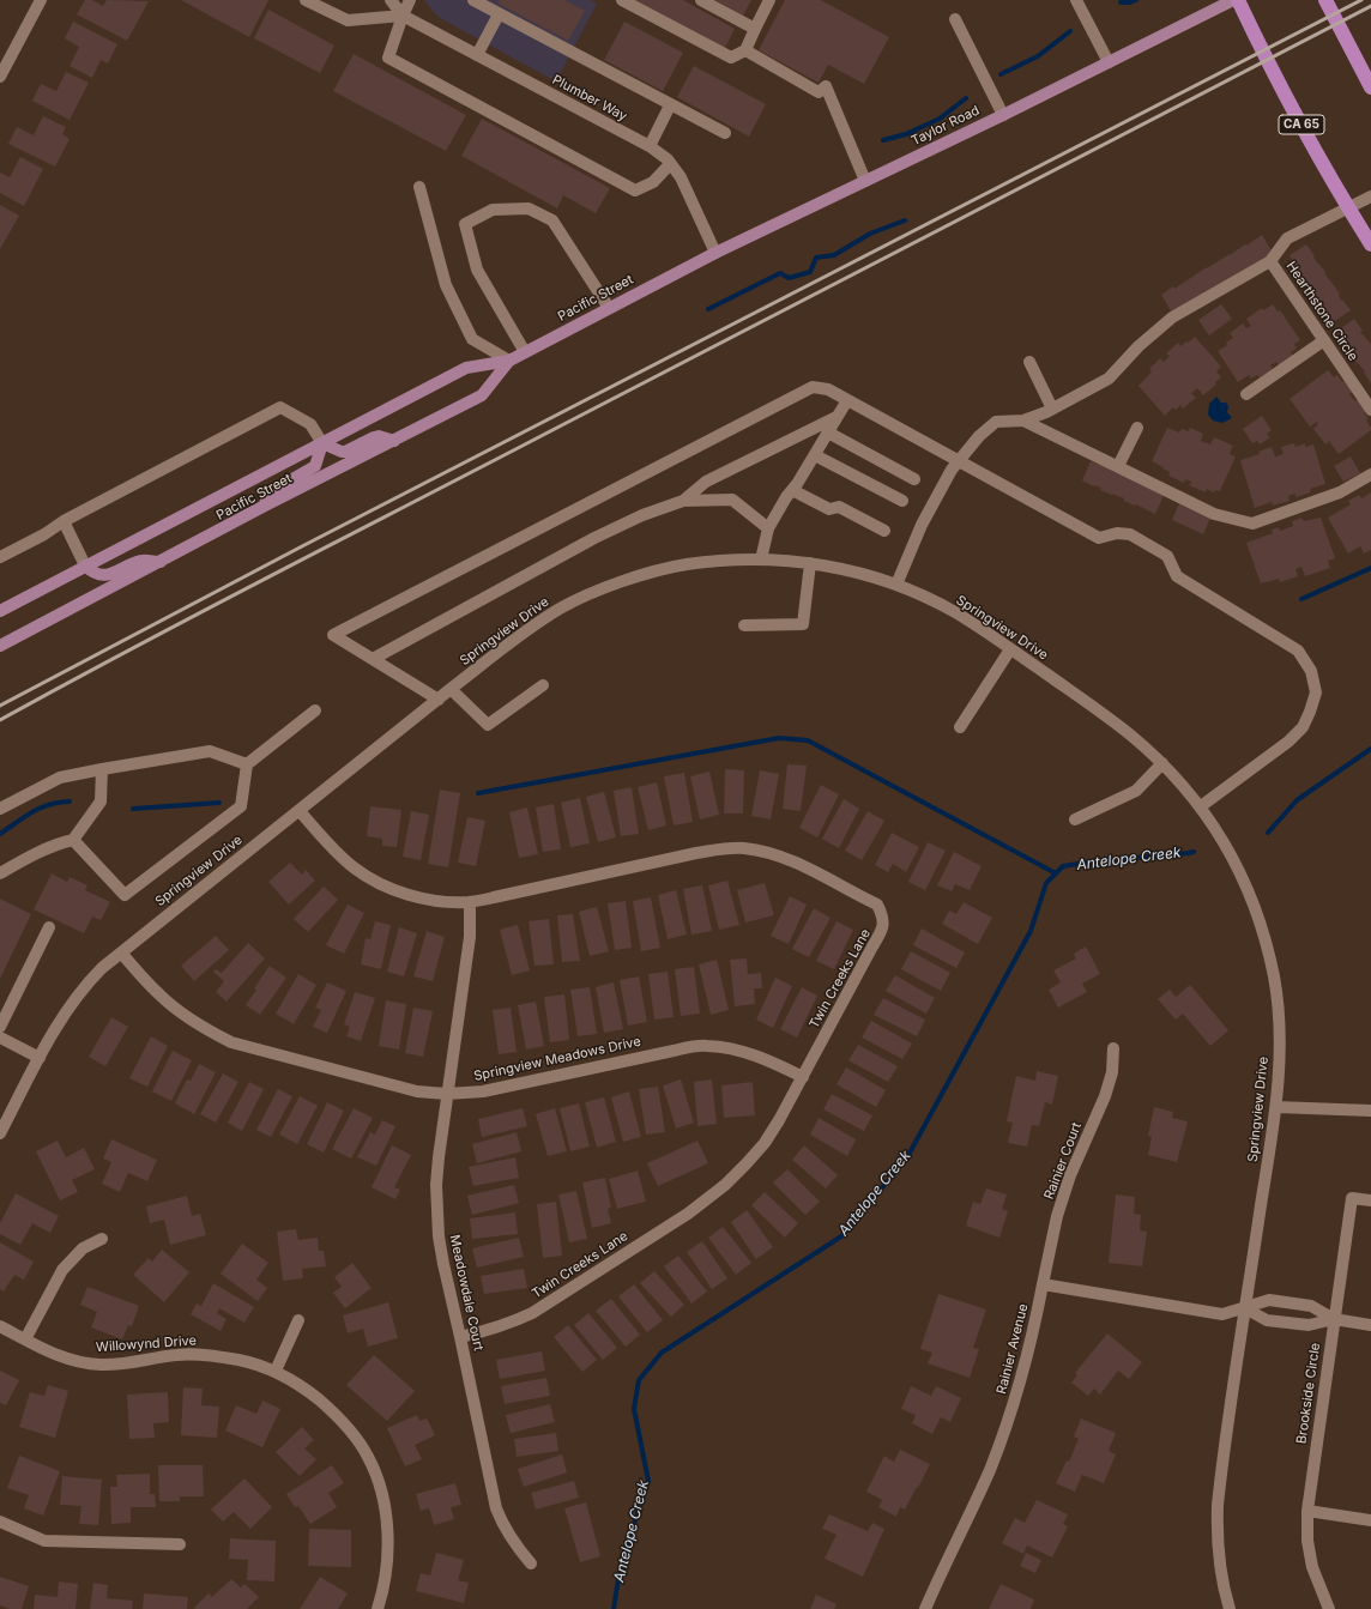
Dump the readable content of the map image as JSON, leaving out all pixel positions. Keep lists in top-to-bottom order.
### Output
{
  "streets": {
    "highway": ["CA 65"],
    "main road": ["Taylor Road", "Pacific Street"],
    "street": [
      "Plumber Way",
      "Hearthstone Circle",
      "Springview Drive",
      "Twin Creeks Lane",
      "Springview Meadows Drive",
      "Rainier Court",
      "Meadowdale Court",
      "Willowynd Drive",
      "Rainier Avenue",
      "Brookside Circle"
    ]
  },
  "crossings": [
    ["Plumber Way", "Taylor Road"],
    ["Taylor Road", "Pacific Street"],
    ["Hearthstone Circle", "Springview Drive"],
    ["Springview Drive", "Twin Creeks Lane"],
    ["Springview Drive", "Springview Meadows Drive"],
    ["Twin Creeks Lane", "Springview Meadows Drive"],
    ["Twin Creeks Lane", "Meadowdale Court"],
    ["Springview Meadows Drive", "Meadowdale Court"],
    ["Rainier Court", "Rainier Avenue"]
  ],
  "water": ["Antelope Creek"]
}
